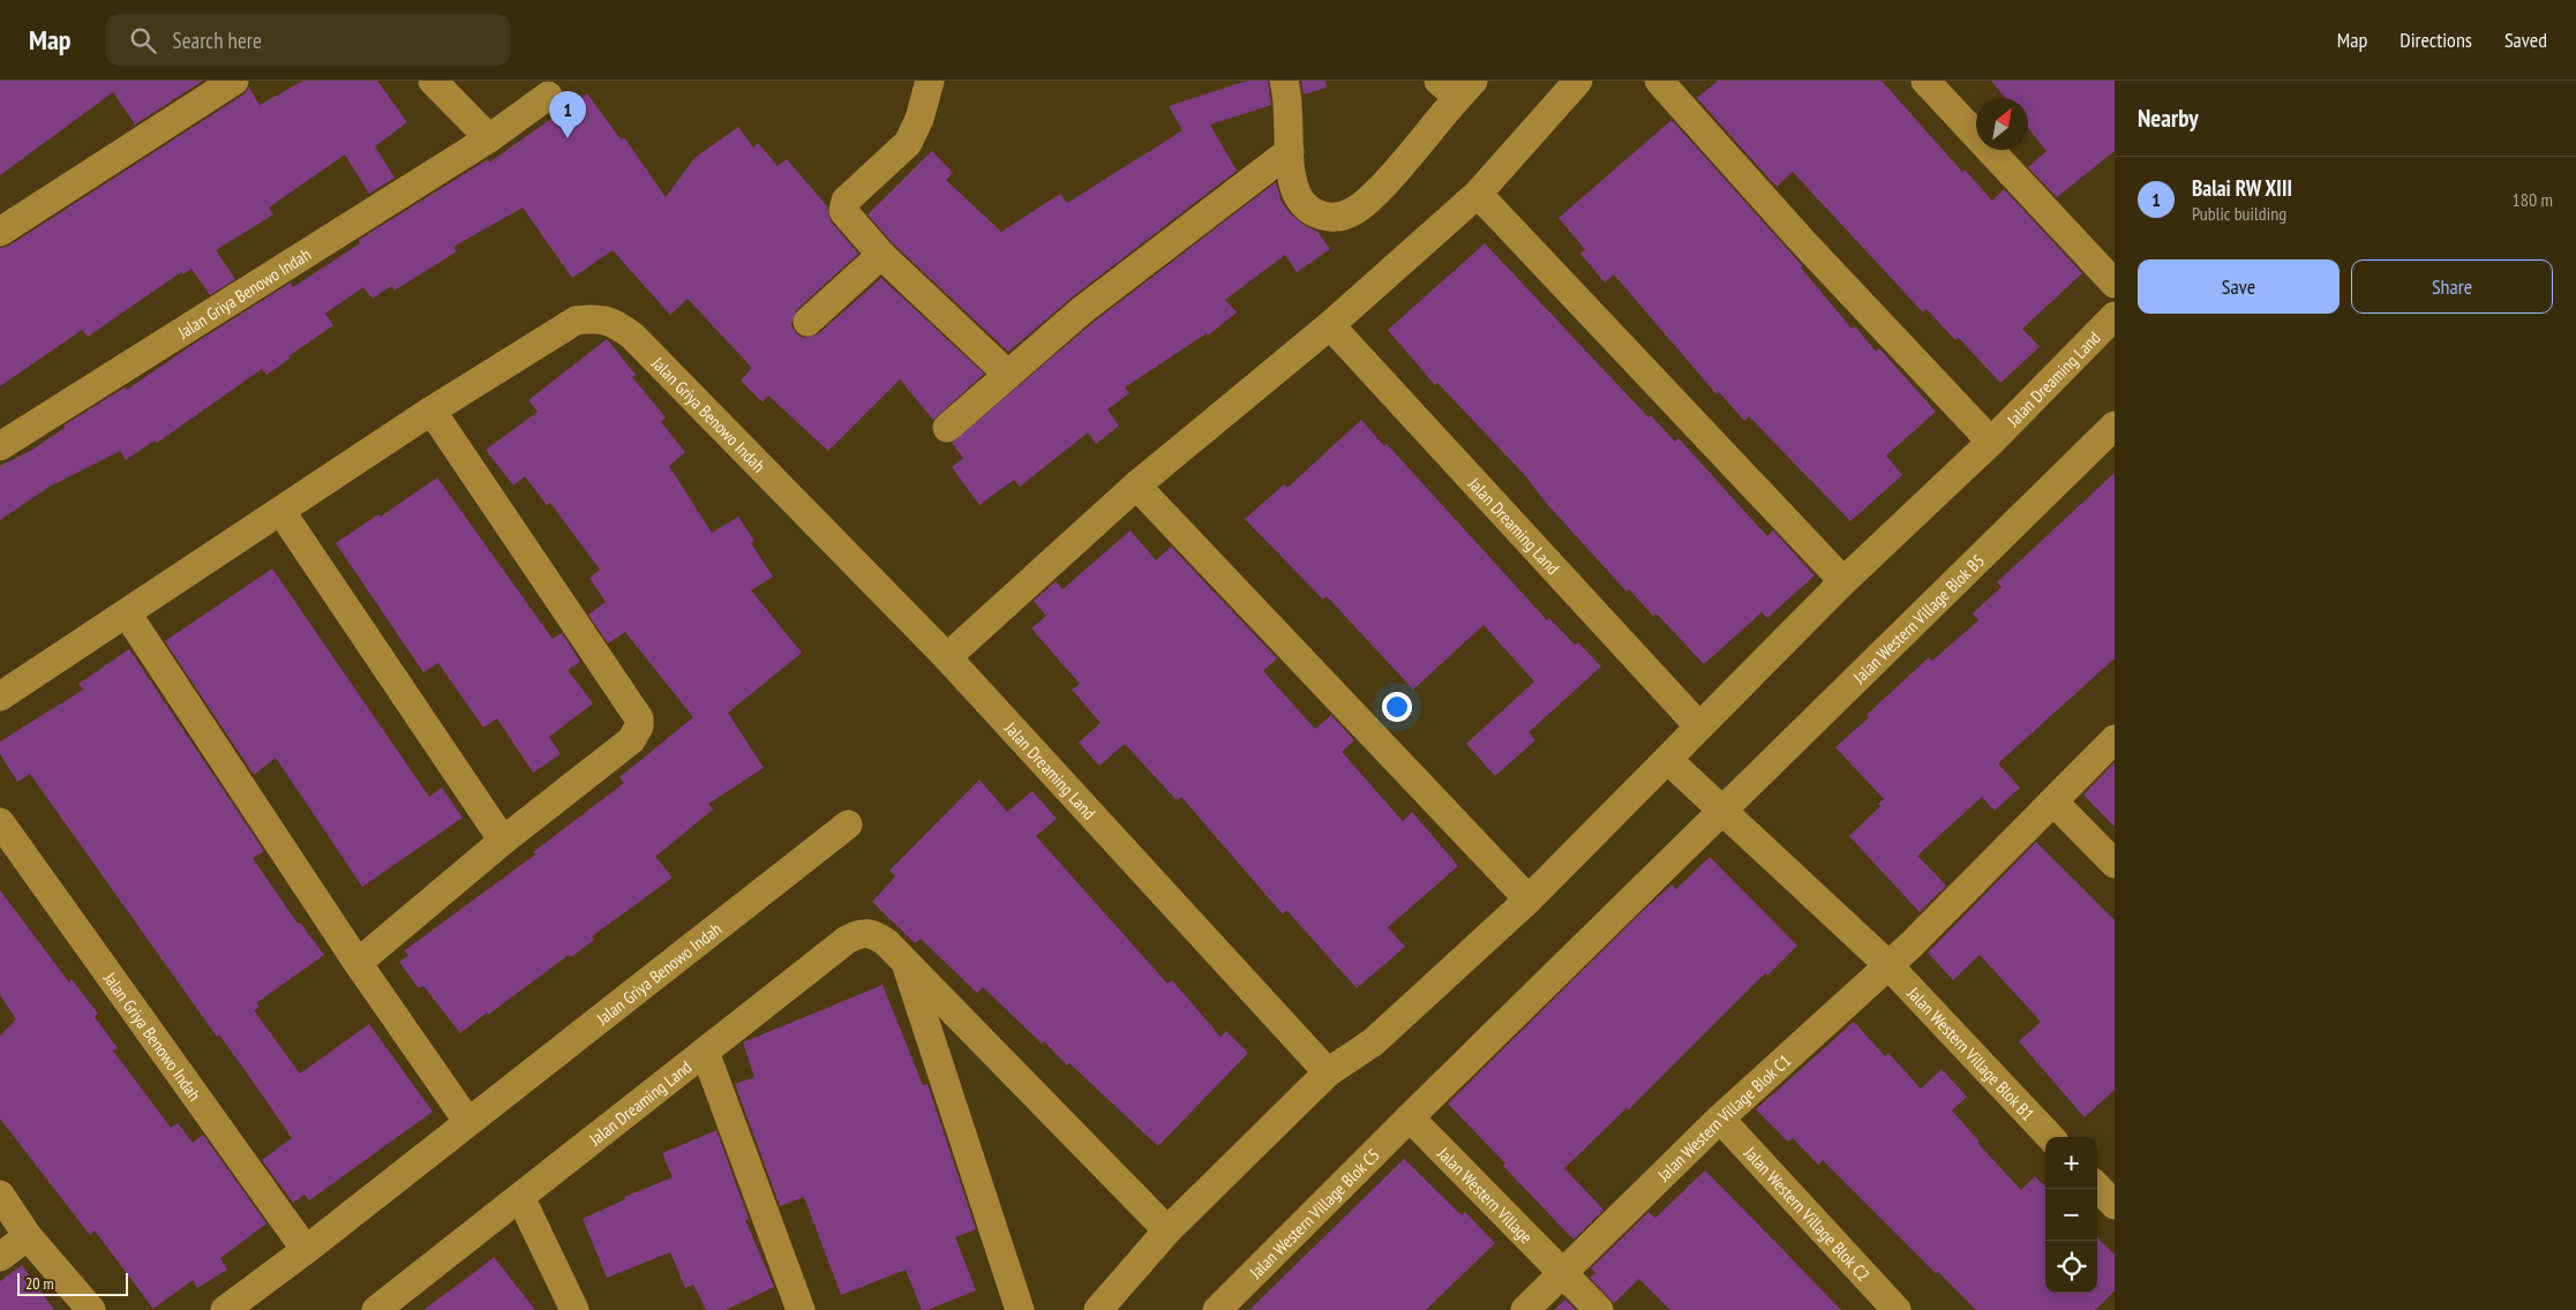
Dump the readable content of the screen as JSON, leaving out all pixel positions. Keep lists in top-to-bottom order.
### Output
{
  "streets": {
    "street": [
      "Jalan Griya Benowo Indah",
      "Jalan Dreaming Land",
      "Jalan Western Village Blok B5",
      "Jalan Western Village Blok B1",
      "Jalan Western Village Blok C1",
      "Jalan Western Village",
      "Jalan Western Village Blok C5",
      "Jalan Western Village Blok C2"
    ]
  },
  "crossings": [
    ["Jalan Griya Benowo Indah", "Jalan Dreaming Land"],
    ["Jalan Dreaming Land", "Jalan Western Village Blok B1"],
    ["Jalan Western Village Blok B5", "Jalan Western Village Blok B1"],
    ["Jalan Western Village Blok B1", "Jalan Western Village Blok C1"],
    ["Jalan Western Village Blok C1", "Jalan Western Village"],
    ["Jalan Western Village Blok C1", "Jalan Western Village Blok C2"],
    ["Jalan Western Village", "Jalan Western Village Blok C5"]
  ],
  "scale_bar": "20 m",
  "north": "top right",
  "page": {
    "header": "Map",
    "search": "Search here",
    "nav": ["Map", "Directions", "Saved"],
    "heading": "Nearby",
    "pins": "1",
    "list": [
      {
        "mark": "1",
        "name": "Balai RW XIII",
        "note": "Public building",
        "value": "180 m"
      }
    ],
    "buttons": ["Save", "Share"],
    "map_buttons": ["+", "−"],
    "scale": "20 m"
  }
}
